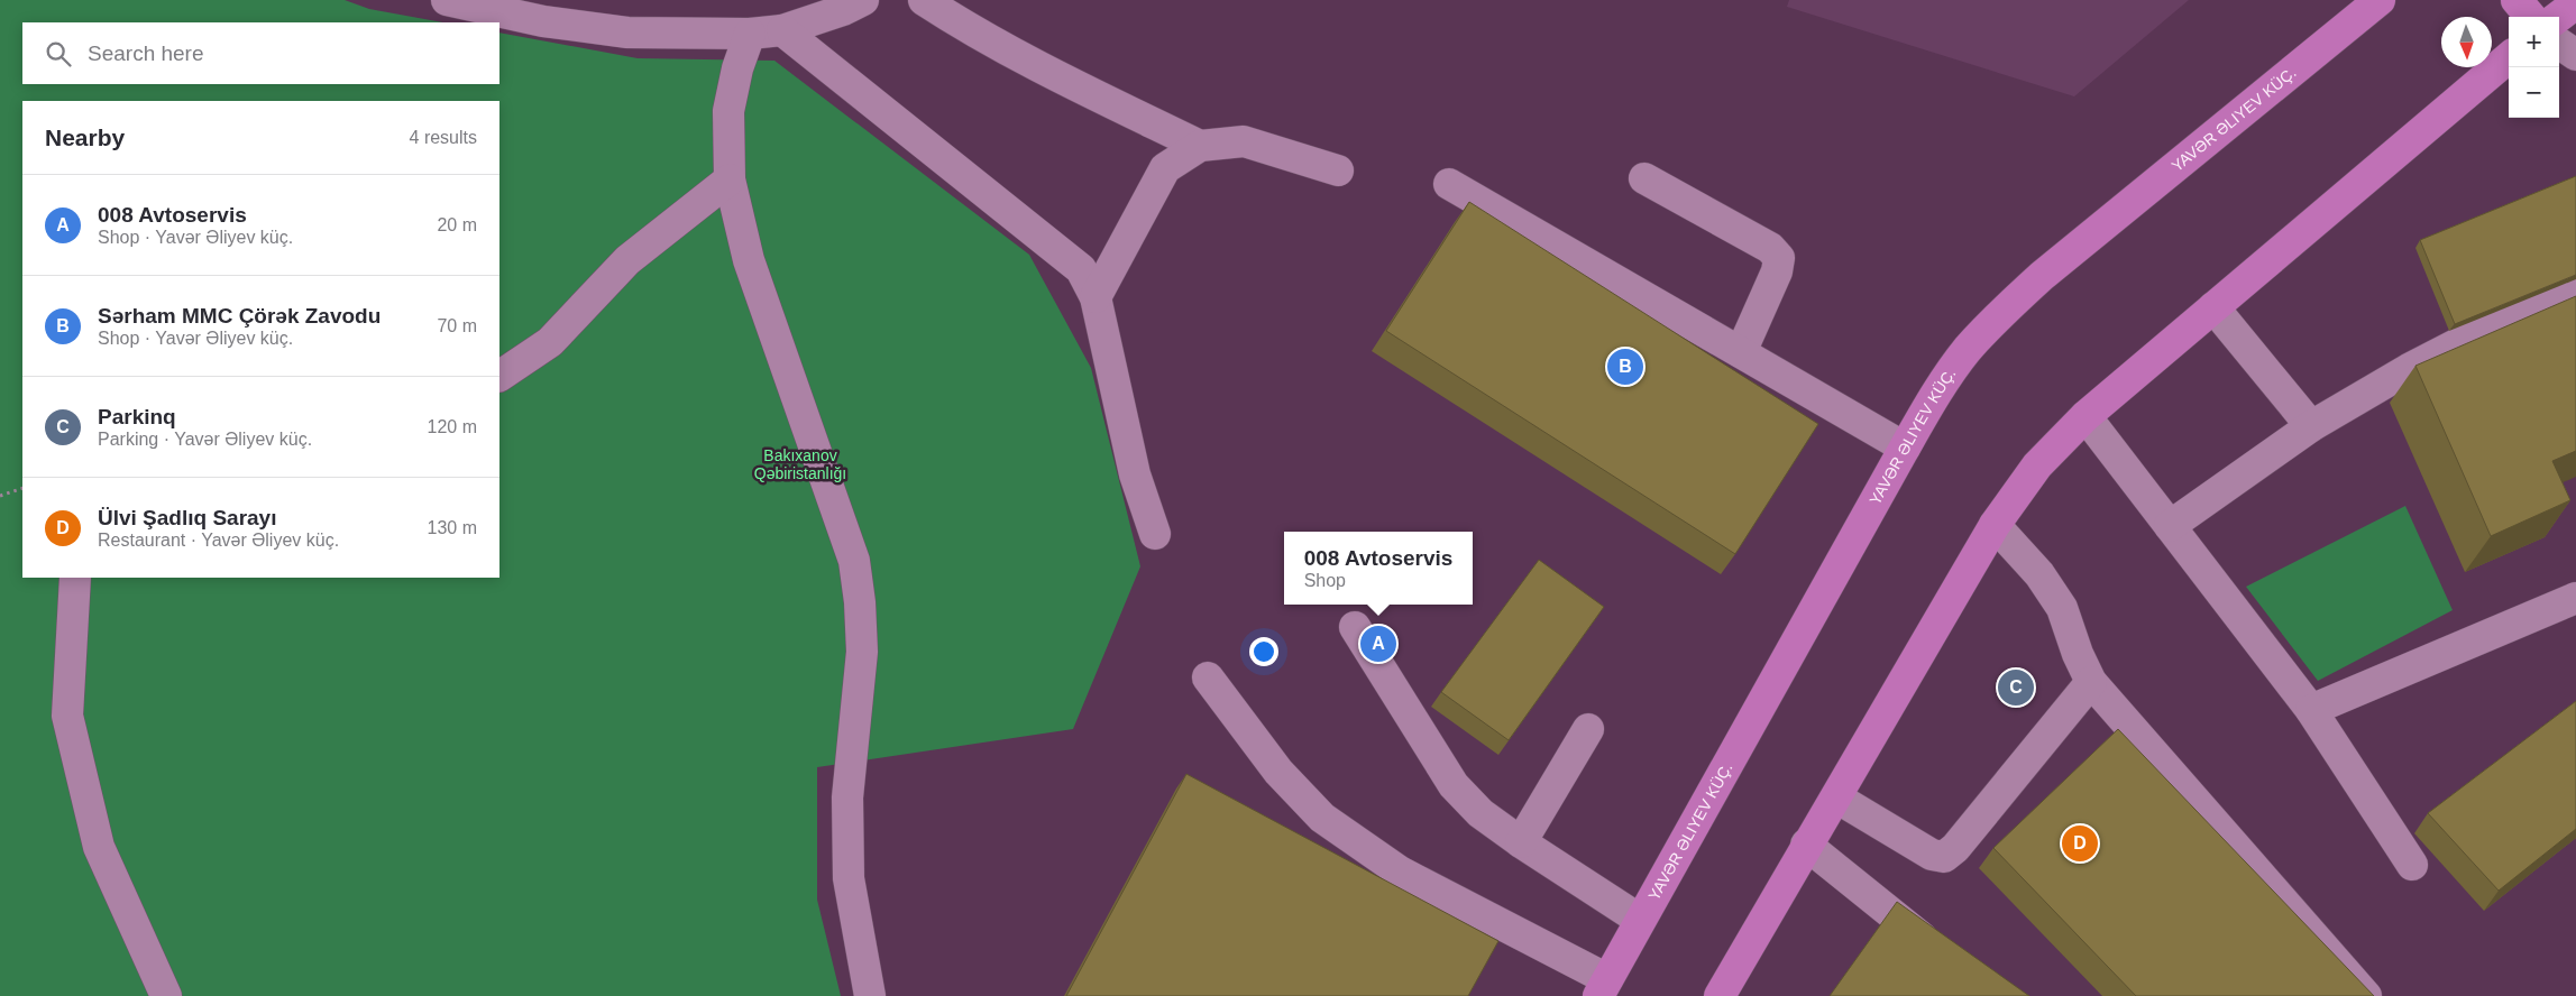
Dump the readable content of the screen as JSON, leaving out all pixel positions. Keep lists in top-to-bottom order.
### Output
{
  "streets": {
    "main road": ["YAVƏR ƏLIYEV KÜÇ."]
  },
  "parks": ["Bakıxanov Qəbiristanlığı"],
  "north": "bottom",
  "page": {
    "map_buttons": ["+", "−"],
    "search": "Search here",
    "heading": ["Nearby", "4 results"],
    "list": [
      {
        "mark": "A",
        "name": "008 Avtoservis",
        "note": "Shop · Yavər Əliyev küç.",
        "value": "20 m"
      },
      {
        "mark": "B",
        "name": "Sərham MMC Çörək Zavodu",
        "note": "Shop · Yavər Əliyev küç.",
        "value": "70 m"
      },
      {
        "mark": "C",
        "name": "Parkinq",
        "note": "Parking · Yavər Əliyev küç.",
        "value": "120 m"
      },
      {
        "mark": "D",
        "name": "Ülvi Şadlıq Sarayı",
        "note": "Restaurant · Yavər Əliyev küç.",
        "value": "130 m"
      }
    ],
    "pins": [
      "B",
      "A",
      "C",
      "D"
    ],
    "popup": ["008 Avtoservis", "Shop"]
  }
}
